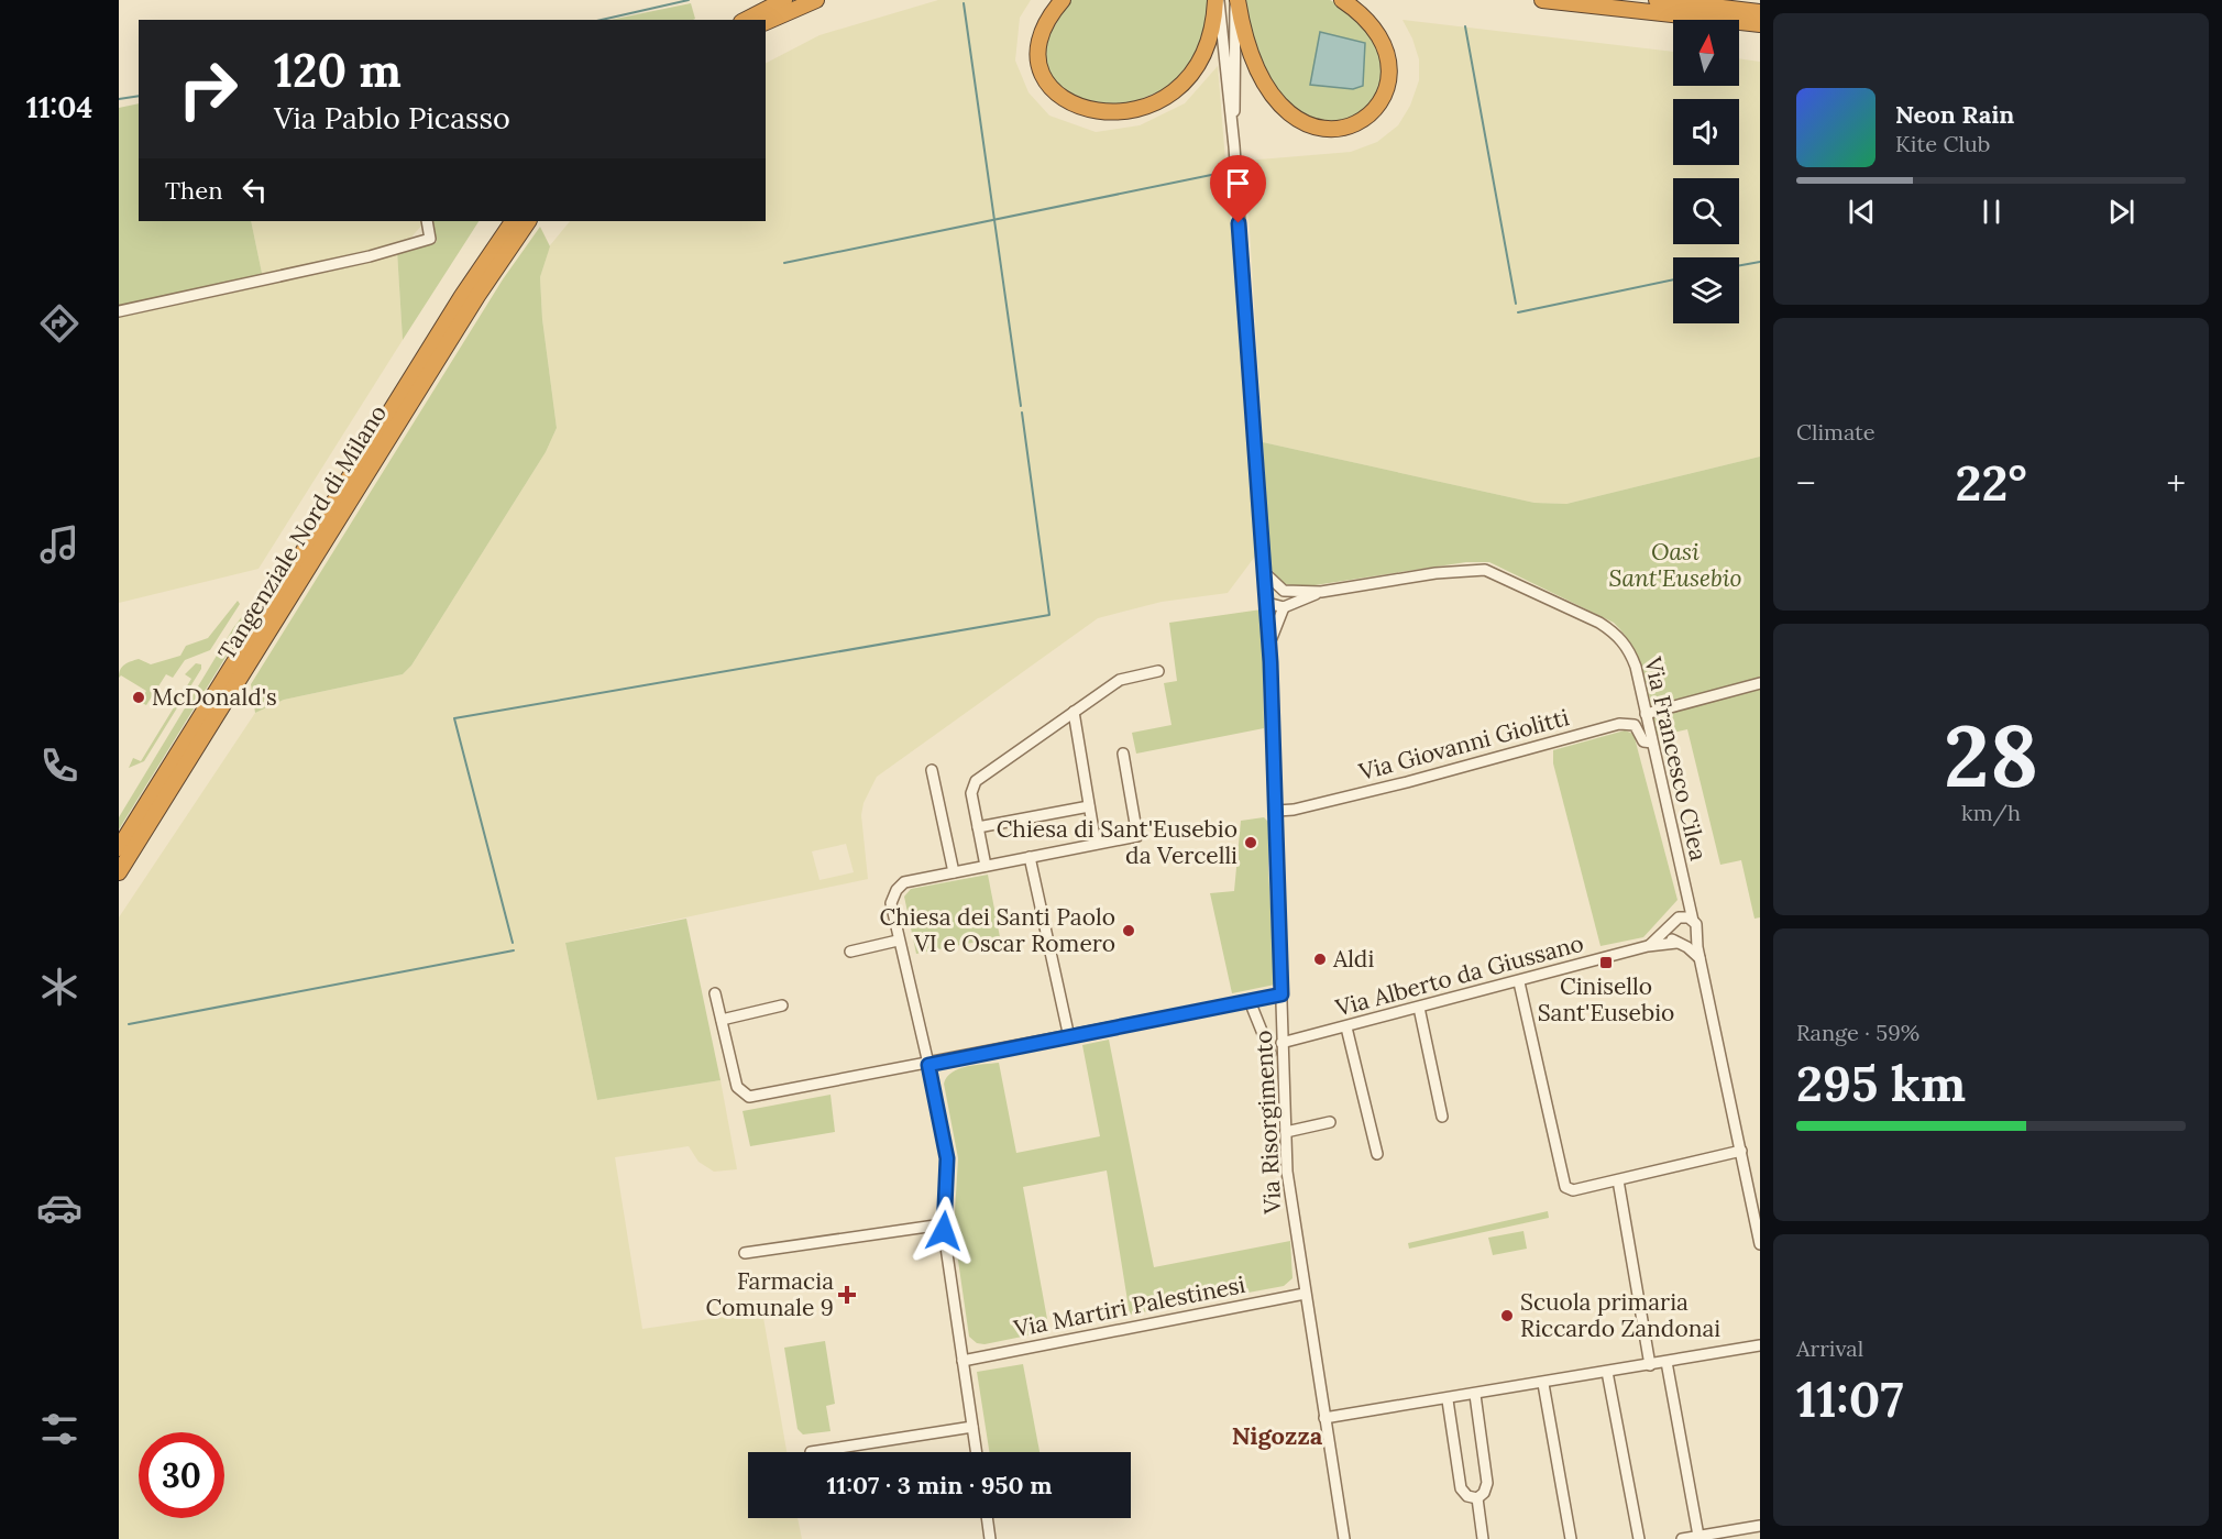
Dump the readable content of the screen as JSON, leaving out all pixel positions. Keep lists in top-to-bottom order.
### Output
{
  "streets": {
    "highway": ["Tangenziale Nord di Milano"],
    "street": [
      "Via Giovanni Giolitti",
      "Via Francesco Cilea",
      "Via Alberto da Giussano",
      "Via Risorgimento",
      "Via Martiri Palestinesi"
    ]
  },
  "crossings": [
    ["Via Giovanni Giolitti", "Via Francesco Cilea"],
    ["Via Giovanni Giolitti", "Via Risorgimento"],
    ["Via Francesco Cilea", "Via Alberto da Giussano"],
    ["Via Francesco Cilea", "Via Risorgimento"],
    ["Via Alberto da Giussano", "Via Risorgimento"],
    ["Via Risorgimento", "Via Martiri Palestinesi"]
  ],
  "districts": ["Nigozza"],
  "parks": ["Oasi Sant'Eusebio"],
  "places": {
    "other": [
      "McDonald's",
      "Chiesa di Sant'Eusebio da Vercelli",
      "Chiesa dei Santi Paolo VI e Oscar Romero",
      "Aldi",
      "Scuola primaria Riccardo Zandonai"
    ],
    "transit": ["Cinisello Sant'Eusebio"],
    "health": ["Farmacia Comunale 9"]
  },
  "north": "top",
  "page": {
    "tabs": "11:04",
    "turn": ["120 m", "Via Pablo Picasso"],
    "song": ["Neon Rain", "Kite Club"],
    "then": "Then",
    "tile": [
      "Climate",
      ["28", "km/h"],
      ["Range · 59%", "295 km"],
      ["Arrival", "11:07"]
    ],
    "heat": ["−", "22°", "+"],
    "limit": "30",
    "trip": "11:07 · 3 min · 950 m"
  }
}
